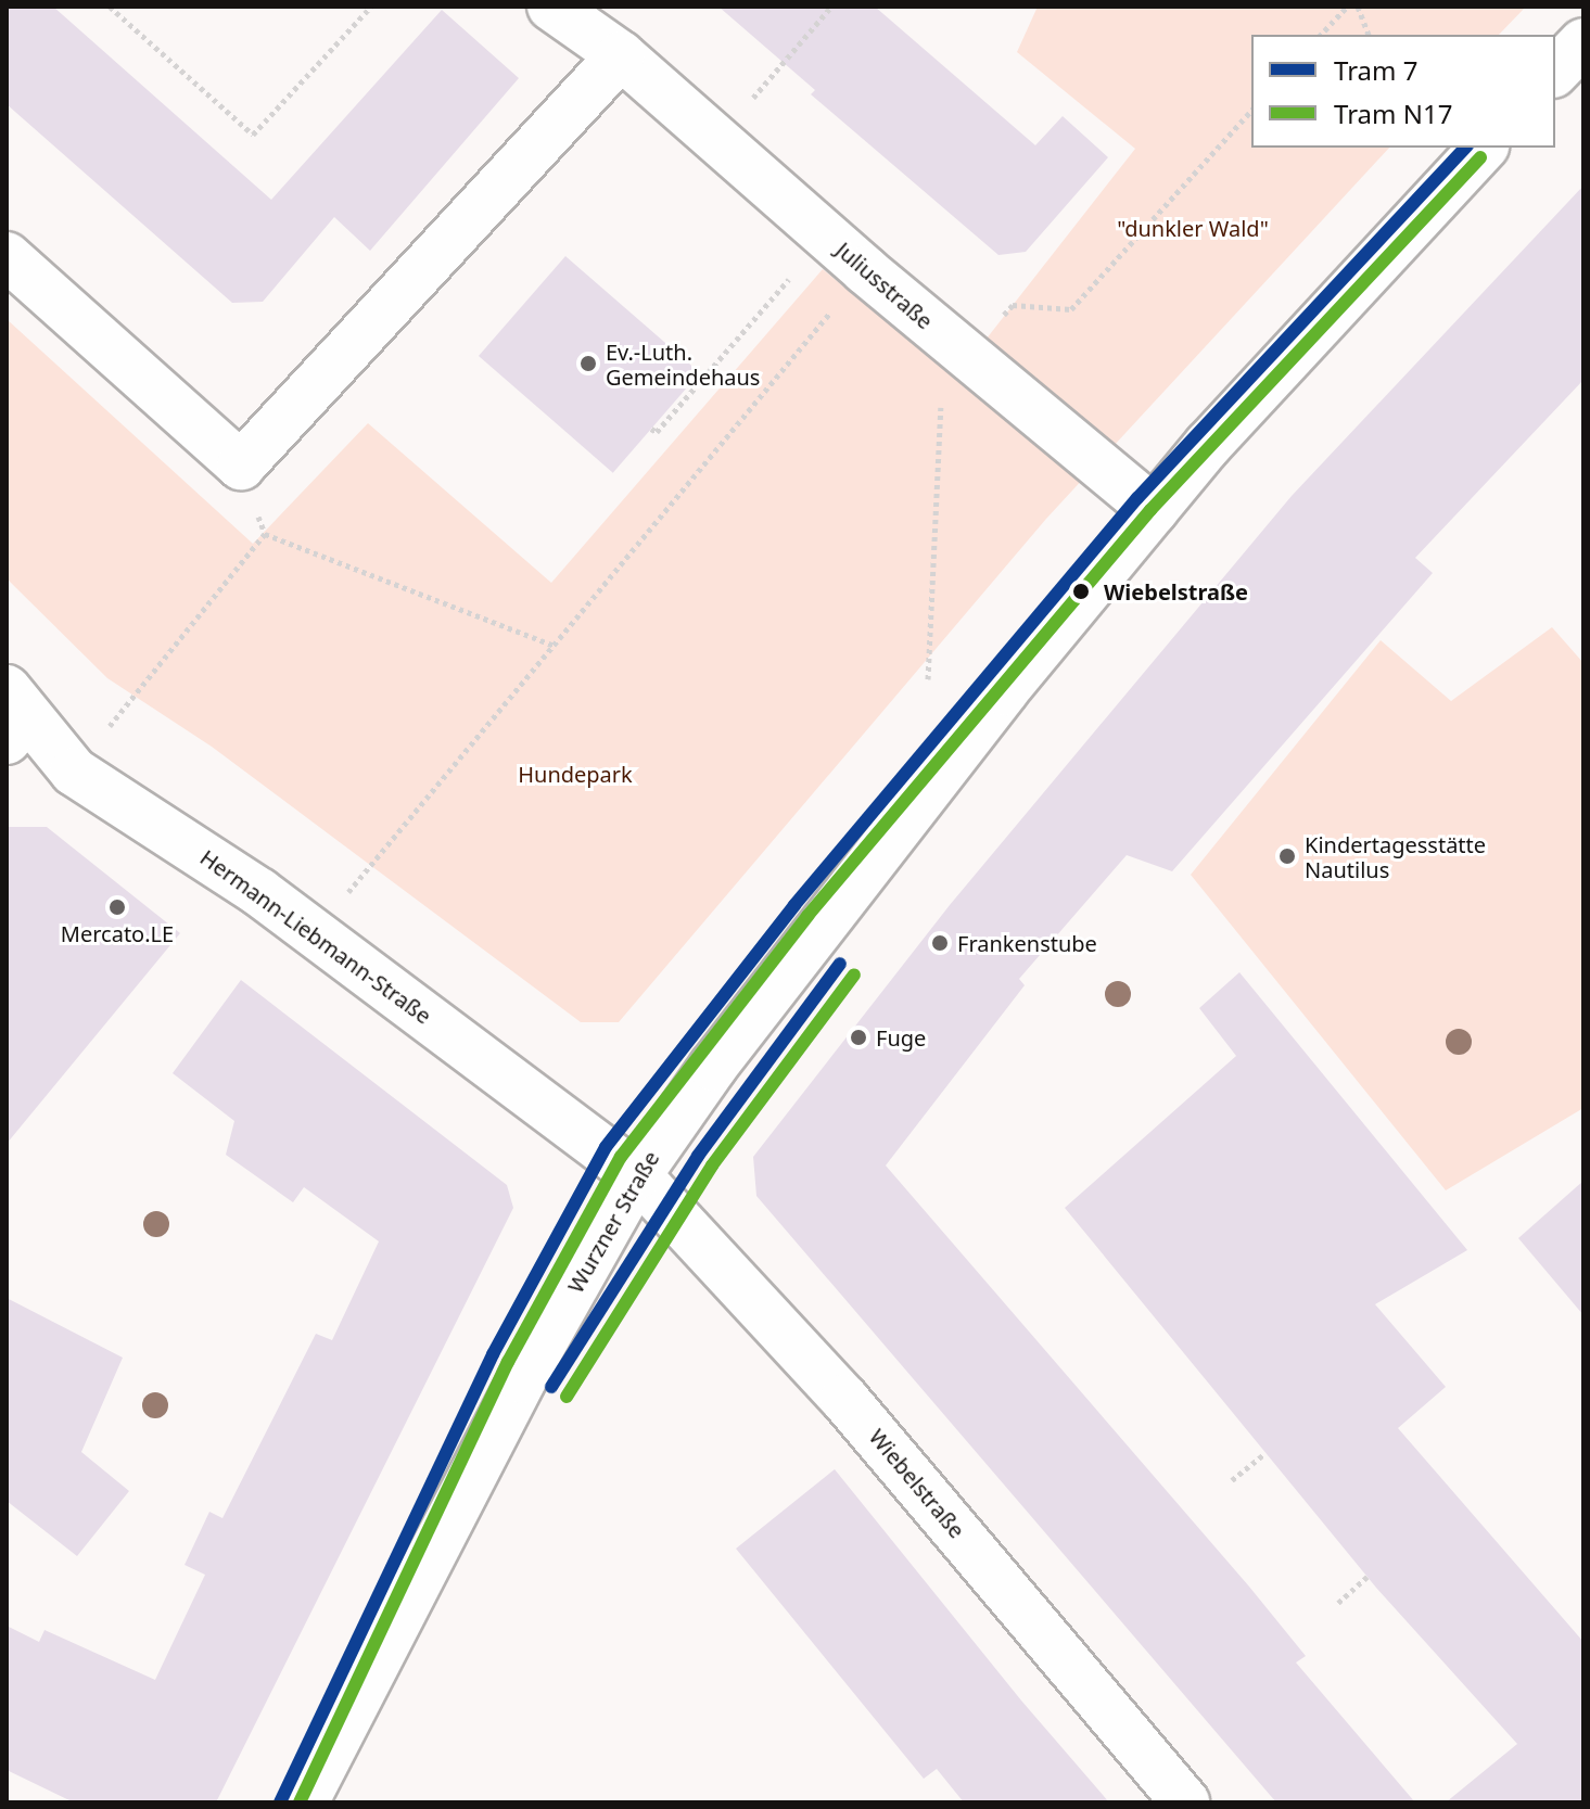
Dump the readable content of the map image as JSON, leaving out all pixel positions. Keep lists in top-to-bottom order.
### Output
{
  "streets": {
    "street": [
      "Juliusstraße",
      "Hermann-Liebmann-Straße",
      "Wurzner Straße",
      "Wiebelstraße"
    ]
  },
  "crossings": [
    ["Juliusstraße", "Wurzner Straße"],
    ["Hermann-Liebmann-Straße", "Wurzner Straße"],
    ["Hermann-Liebmann-Straße", "Wiebelstraße"],
    ["Wurzner Straße", "Wiebelstraße"]
  ],
  "parks": ["\"dunkler Wald\"", "Hundepark"],
  "places": [
    "Ev.-Luth. Gemeindehaus",
    "Wiebelstraße",
    "Kindertagesstätte Nautilus",
    "Mercato.LE",
    "Frankenstube",
    "Fuge"
  ],
  "lines": ["tram line 7", "tram line N17"],
  "legend": ["Tram 7", "Tram N17"]
}
